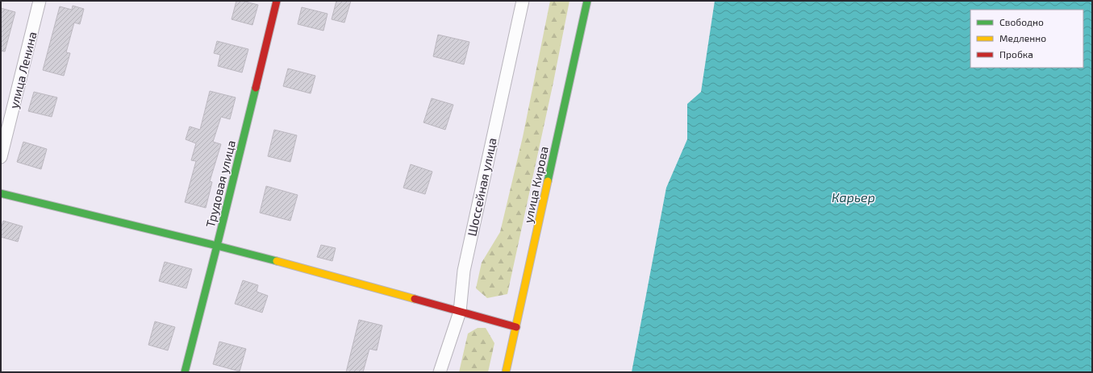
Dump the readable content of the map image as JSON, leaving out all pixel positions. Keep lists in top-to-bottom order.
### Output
{
  "streets": {
    "street": [
      "улица Ленина",
      "Трудовая улица",
      "улица Кирова",
      "Шоссейная улица"
    ]
  },
  "water": ["Карьер"],
  "legend": ["Свободно", "Медленно", "Пробка"]
}
